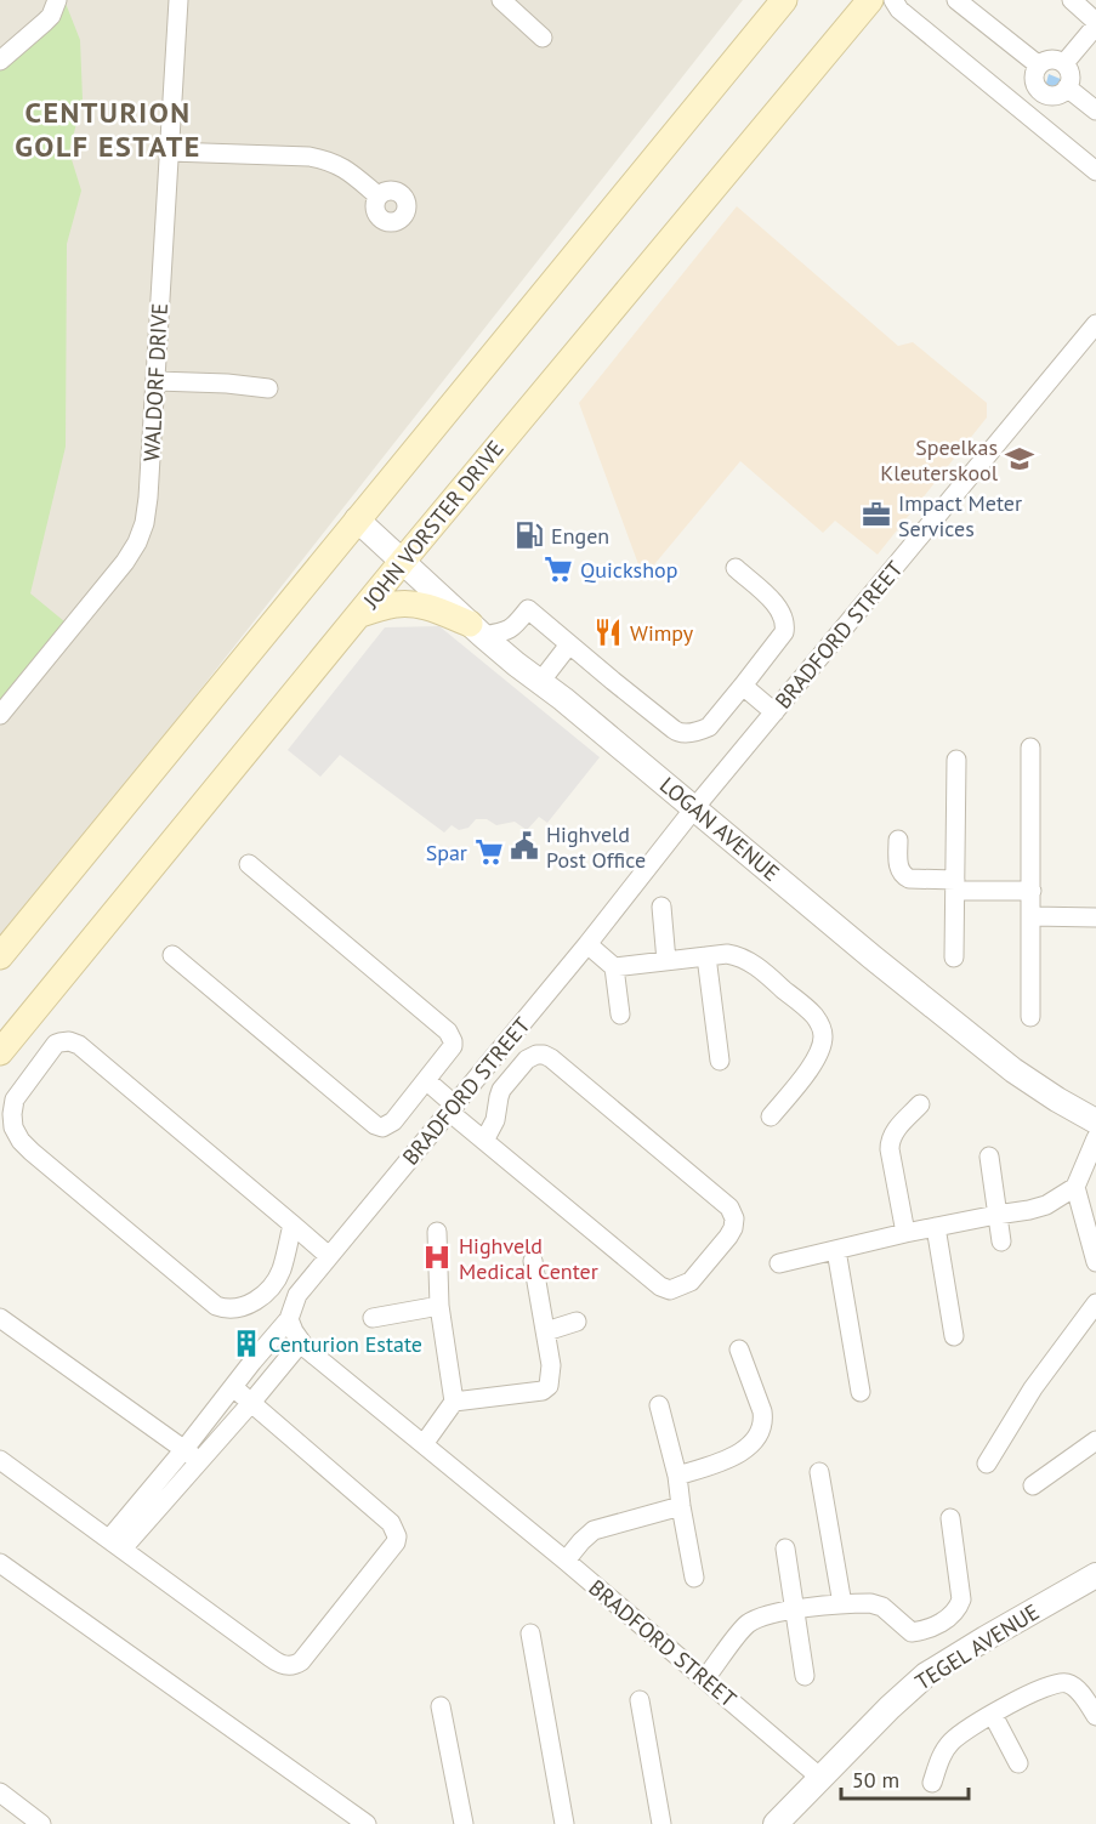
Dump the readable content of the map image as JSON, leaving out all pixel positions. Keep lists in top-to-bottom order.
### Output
{
  "streets": {
    "main road": ["JOHN VORSTER DRIVE"],
    "street": [
      "WALDORF DRIVE",
      "BRADFORD STREET",
      "LOGAN AVENUE",
      "TEGEL AVENUE"
    ]
  },
  "crossings": [
    ["JOHN VORSTER DRIVE", "LOGAN AVENUE"],
    ["BRADFORD STREET", "LOGAN AVENUE"],
    ["BRADFORD STREET", "TEGEL AVENUE"]
  ],
  "districts": ["CENTURION GOLF ESTATE"],
  "places": {
    "school or university": ["Speelkas Kleuterskool"],
    "office": ["Impact Meter Services"],
    "fuel station": ["Engen"],
    "supermarket": ["Quickshop", "Spar"],
    "restaurant": ["Wimpy"],
    "public building": ["Highveld Post Office"],
    "hospital": ["Highveld Medical Center"],
    "building": ["Centurion Estate"]
  },
  "scale_bar": "50 m"
}
